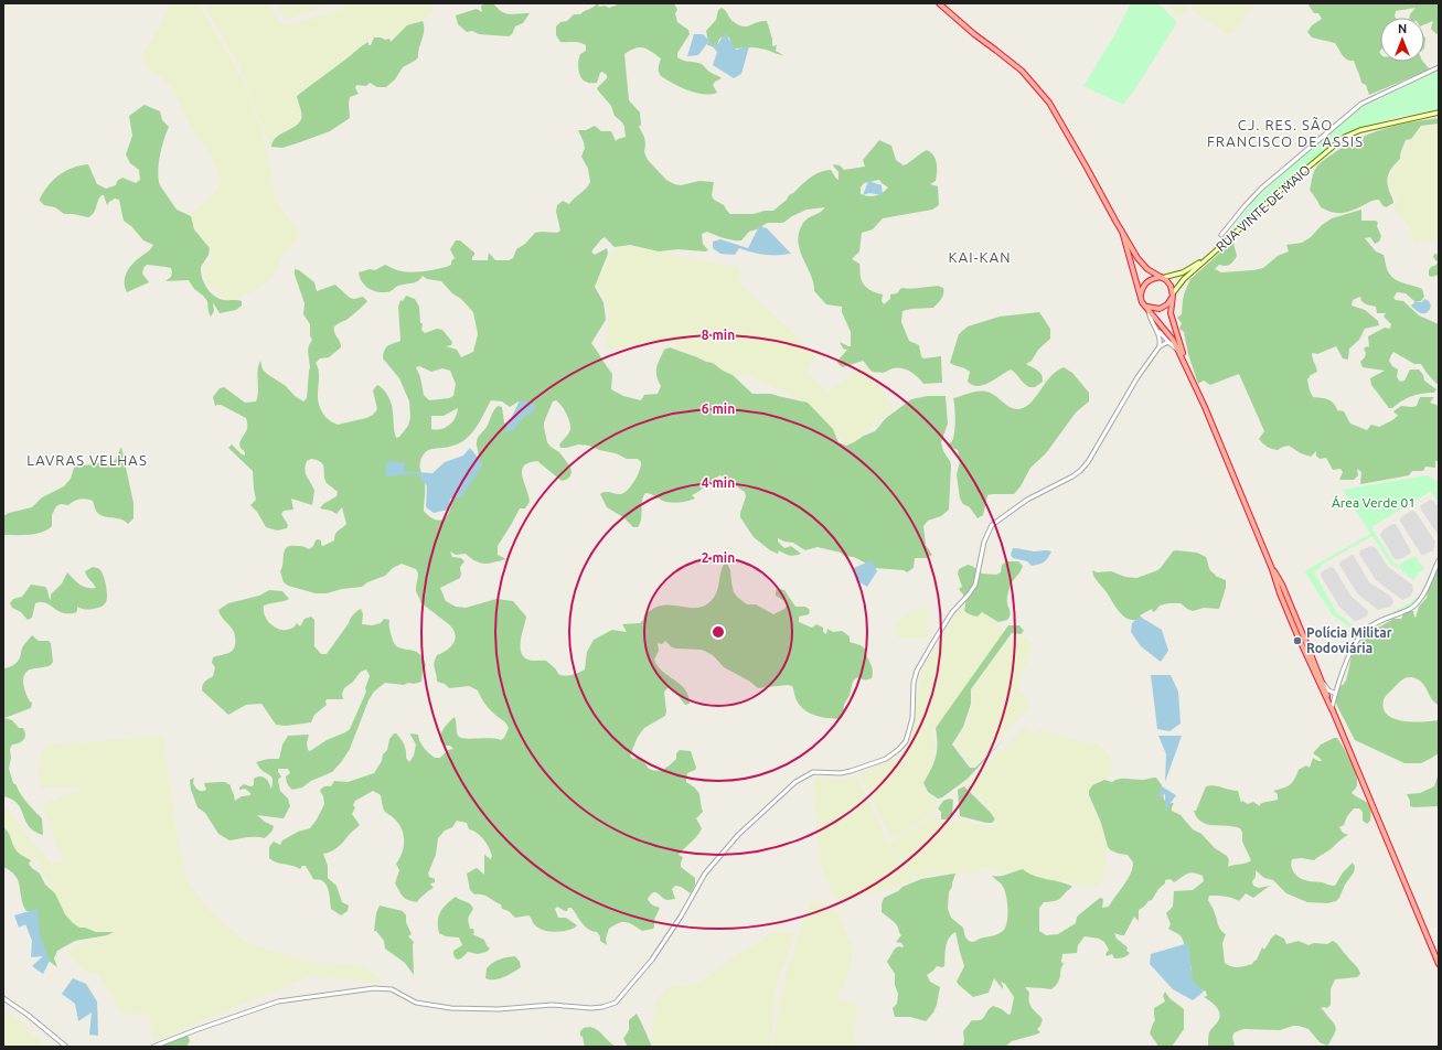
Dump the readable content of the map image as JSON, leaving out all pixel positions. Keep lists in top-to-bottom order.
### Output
{
  "streets": {
    "main road": ["RUA VINTE DE MAIO"]
  },
  "districts": ["CJ. RES. SÃO FRANCISCO DE ASSIS", "KAI-KAN", "LAVRAS VELHAS"],
  "parks": ["Área Verde 01"],
  "places": ["Polícia Militar Rodoviária"],
  "north": "top",
  "rings": [
    "8 min",
    "6 min",
    "4 min",
    "2 min"
  ]
}
